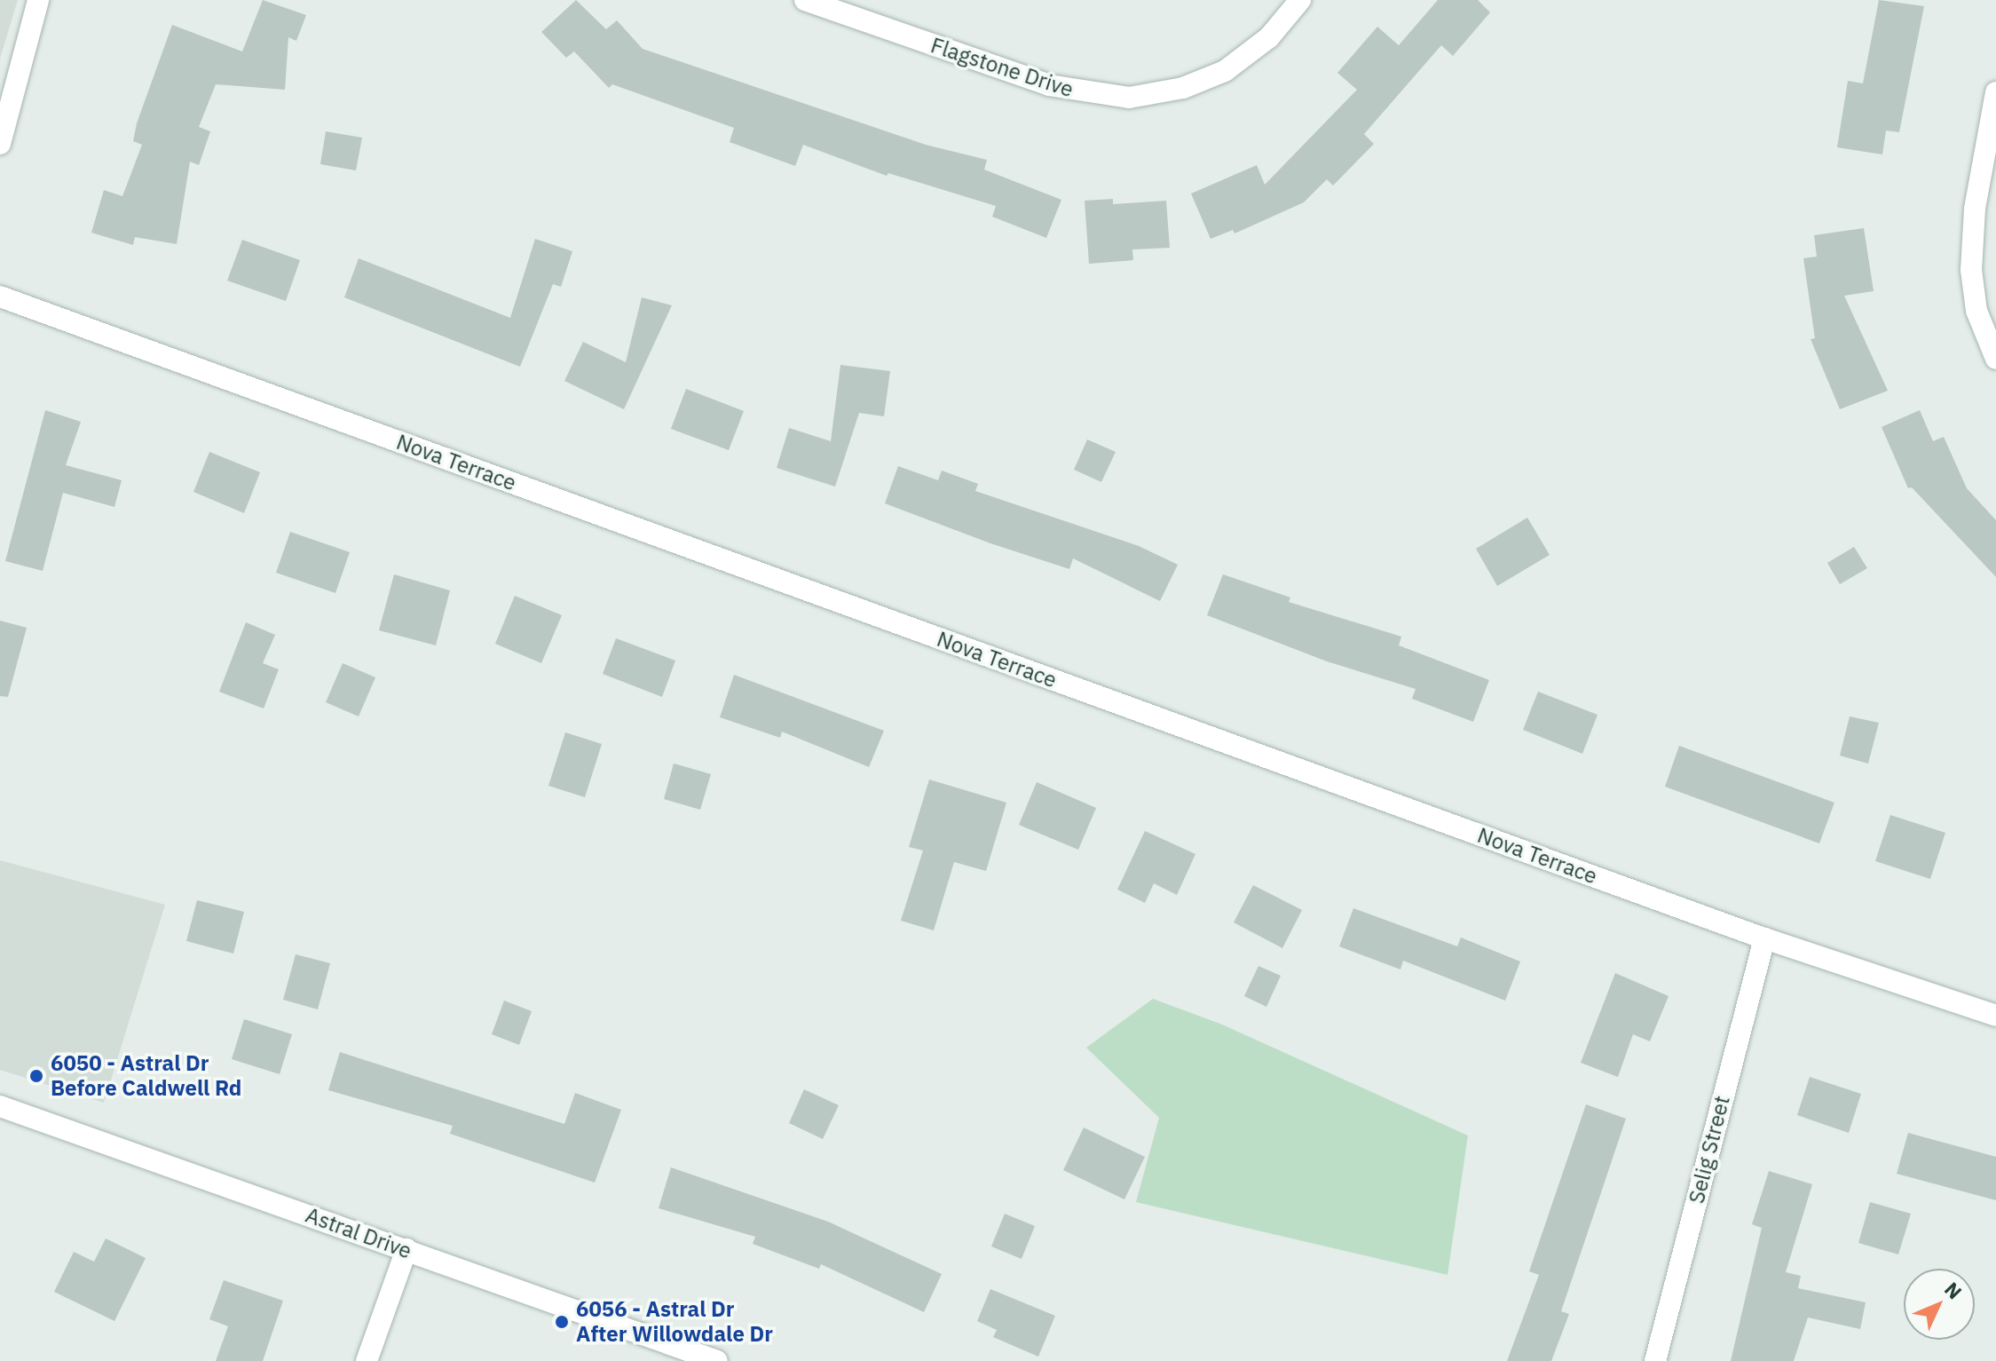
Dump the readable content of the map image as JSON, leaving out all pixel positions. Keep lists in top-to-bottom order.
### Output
{
  "streets": {
    "street": [
      "Flagstone Drive",
      "Nova Terrace",
      "Selig Street",
      "Astral Drive"
    ]
  },
  "crossings": [
    ["Nova Terrace", "Selig Street"]
  ],
  "places": ["6050 - Astral Dr Before Caldwell Rd", "6056 - Astral Dr After Willowdale Dr"],
  "north": "top right"
}
